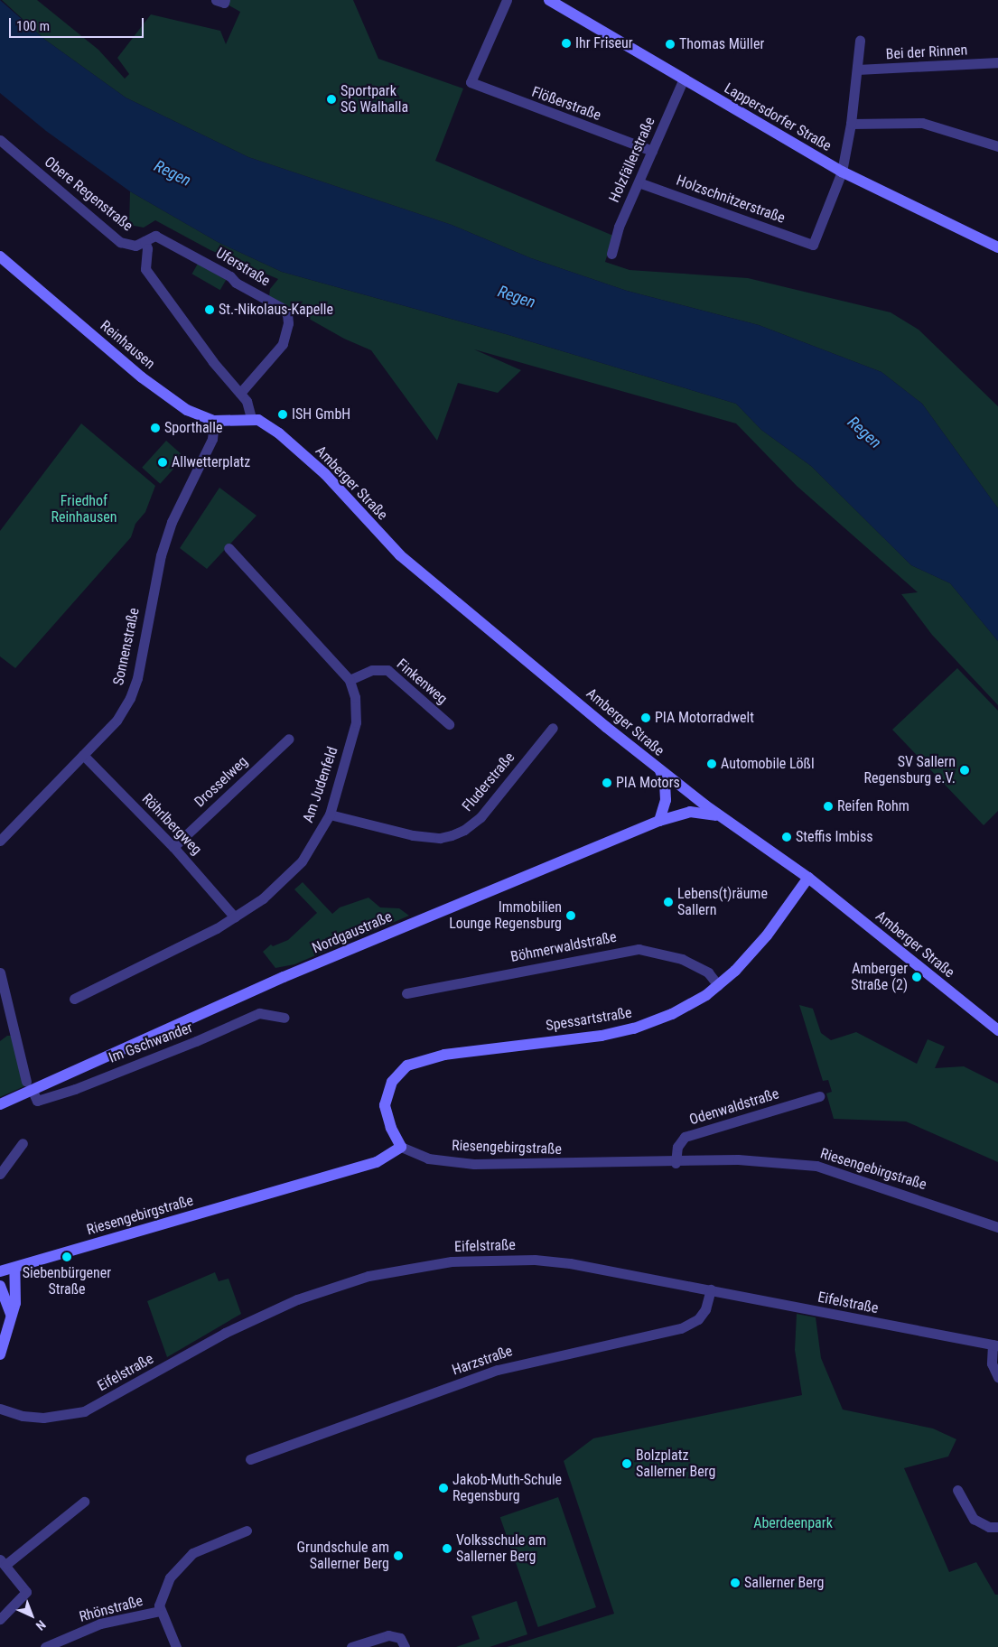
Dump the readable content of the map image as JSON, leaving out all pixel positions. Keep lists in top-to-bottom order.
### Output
{
  "streets": {
    "street": [
      "Bei der Rinnen",
      "Flößerstraße",
      "Lappersdorfer Straße",
      "Holzfällerstraße",
      "Obere Regenstraße",
      "Holzschnitzerstraße",
      "Uferstraße",
      "Reinhausen",
      "Amberger Straße",
      "Sonnenstraße",
      "Finkenweg",
      "Drosselweg",
      "Fluderstraße",
      "Am Judenfeld",
      "Röhrlbergweg",
      "Nordgaustraße",
      "Böhmerwaldstraße",
      "Spessartstraße",
      "Im Gschwander",
      "Odenwaldstraße",
      "Riesengebirgstraße",
      "Eifelstraße",
      "Harzstraße",
      "Rhönstraße"
    ]
  },
  "crossings": [
    ["Flößerstraße", "Holzfällerstraße"],
    ["Lappersdorfer Straße", "Holzfällerstraße"],
    ["Lappersdorfer Straße", "Holzschnitzerstraße"],
    ["Holzfällerstraße", "Holzschnitzerstraße"],
    ["Obere Regenstraße", "Uferstraße"],
    ["Obere Regenstraße", "Reinhausen"],
    ["Obere Regenstraße", "Amberger Straße"],
    ["Reinhausen", "Amberger Straße"],
    ["Reinhausen", "Sonnenstraße"],
    ["Amberger Straße", "Nordgaustraße"],
    ["Amberger Straße", "Spessartstraße"],
    ["Sonnenstraße", "Röhrlbergweg"],
    ["Finkenweg", "Am Judenfeld"],
    ["Drosselweg", "Röhrlbergweg"],
    ["Fluderstraße", "Am Judenfeld"],
    ["Am Judenfeld", "Röhrlbergweg"],
    ["Nordgaustraße", "Im Gschwander"],
    ["Böhmerwaldstraße", "Spessartstraße"],
    ["Spessartstraße", "Riesengebirgstraße"],
    ["Odenwaldstraße", "Riesengebirgstraße"],
    ["Eifelstraße", "Harzstraße"]
  ],
  "water": ["Regen"],
  "parks": ["Friedhof Reinhausen", "Aberdeenpark"],
  "places": [
    "Ihr Friseur",
    "Thomas Müller",
    "Sportpark SG Walhalla",
    "St.-Nikolaus-Kapelle",
    "ISH GmbH",
    "Sporthalle",
    "Allwetterplatz",
    "PIA Motorradwelt",
    "Automobile Lößl",
    "SV Sallern Regensburg e.V.",
    "PIA Motors",
    "Reifen Rohm",
    "Steffis Imbiss",
    "Lebens(t)räume Sallern",
    "Immobilien Lounge Regensburg",
    "Amberger Straße (2)",
    "Siebenbürgener Straße",
    "Bolzplatz Sallerner Berg",
    "Jakob-Muth-Schule Regensburg",
    "Volksschule am Sallerner Berg",
    "Grundschule am Sallerner Berg",
    "Sallerner Berg"
  ],
  "scale_bar": "100 m",
  "north": "bottom right"
}
